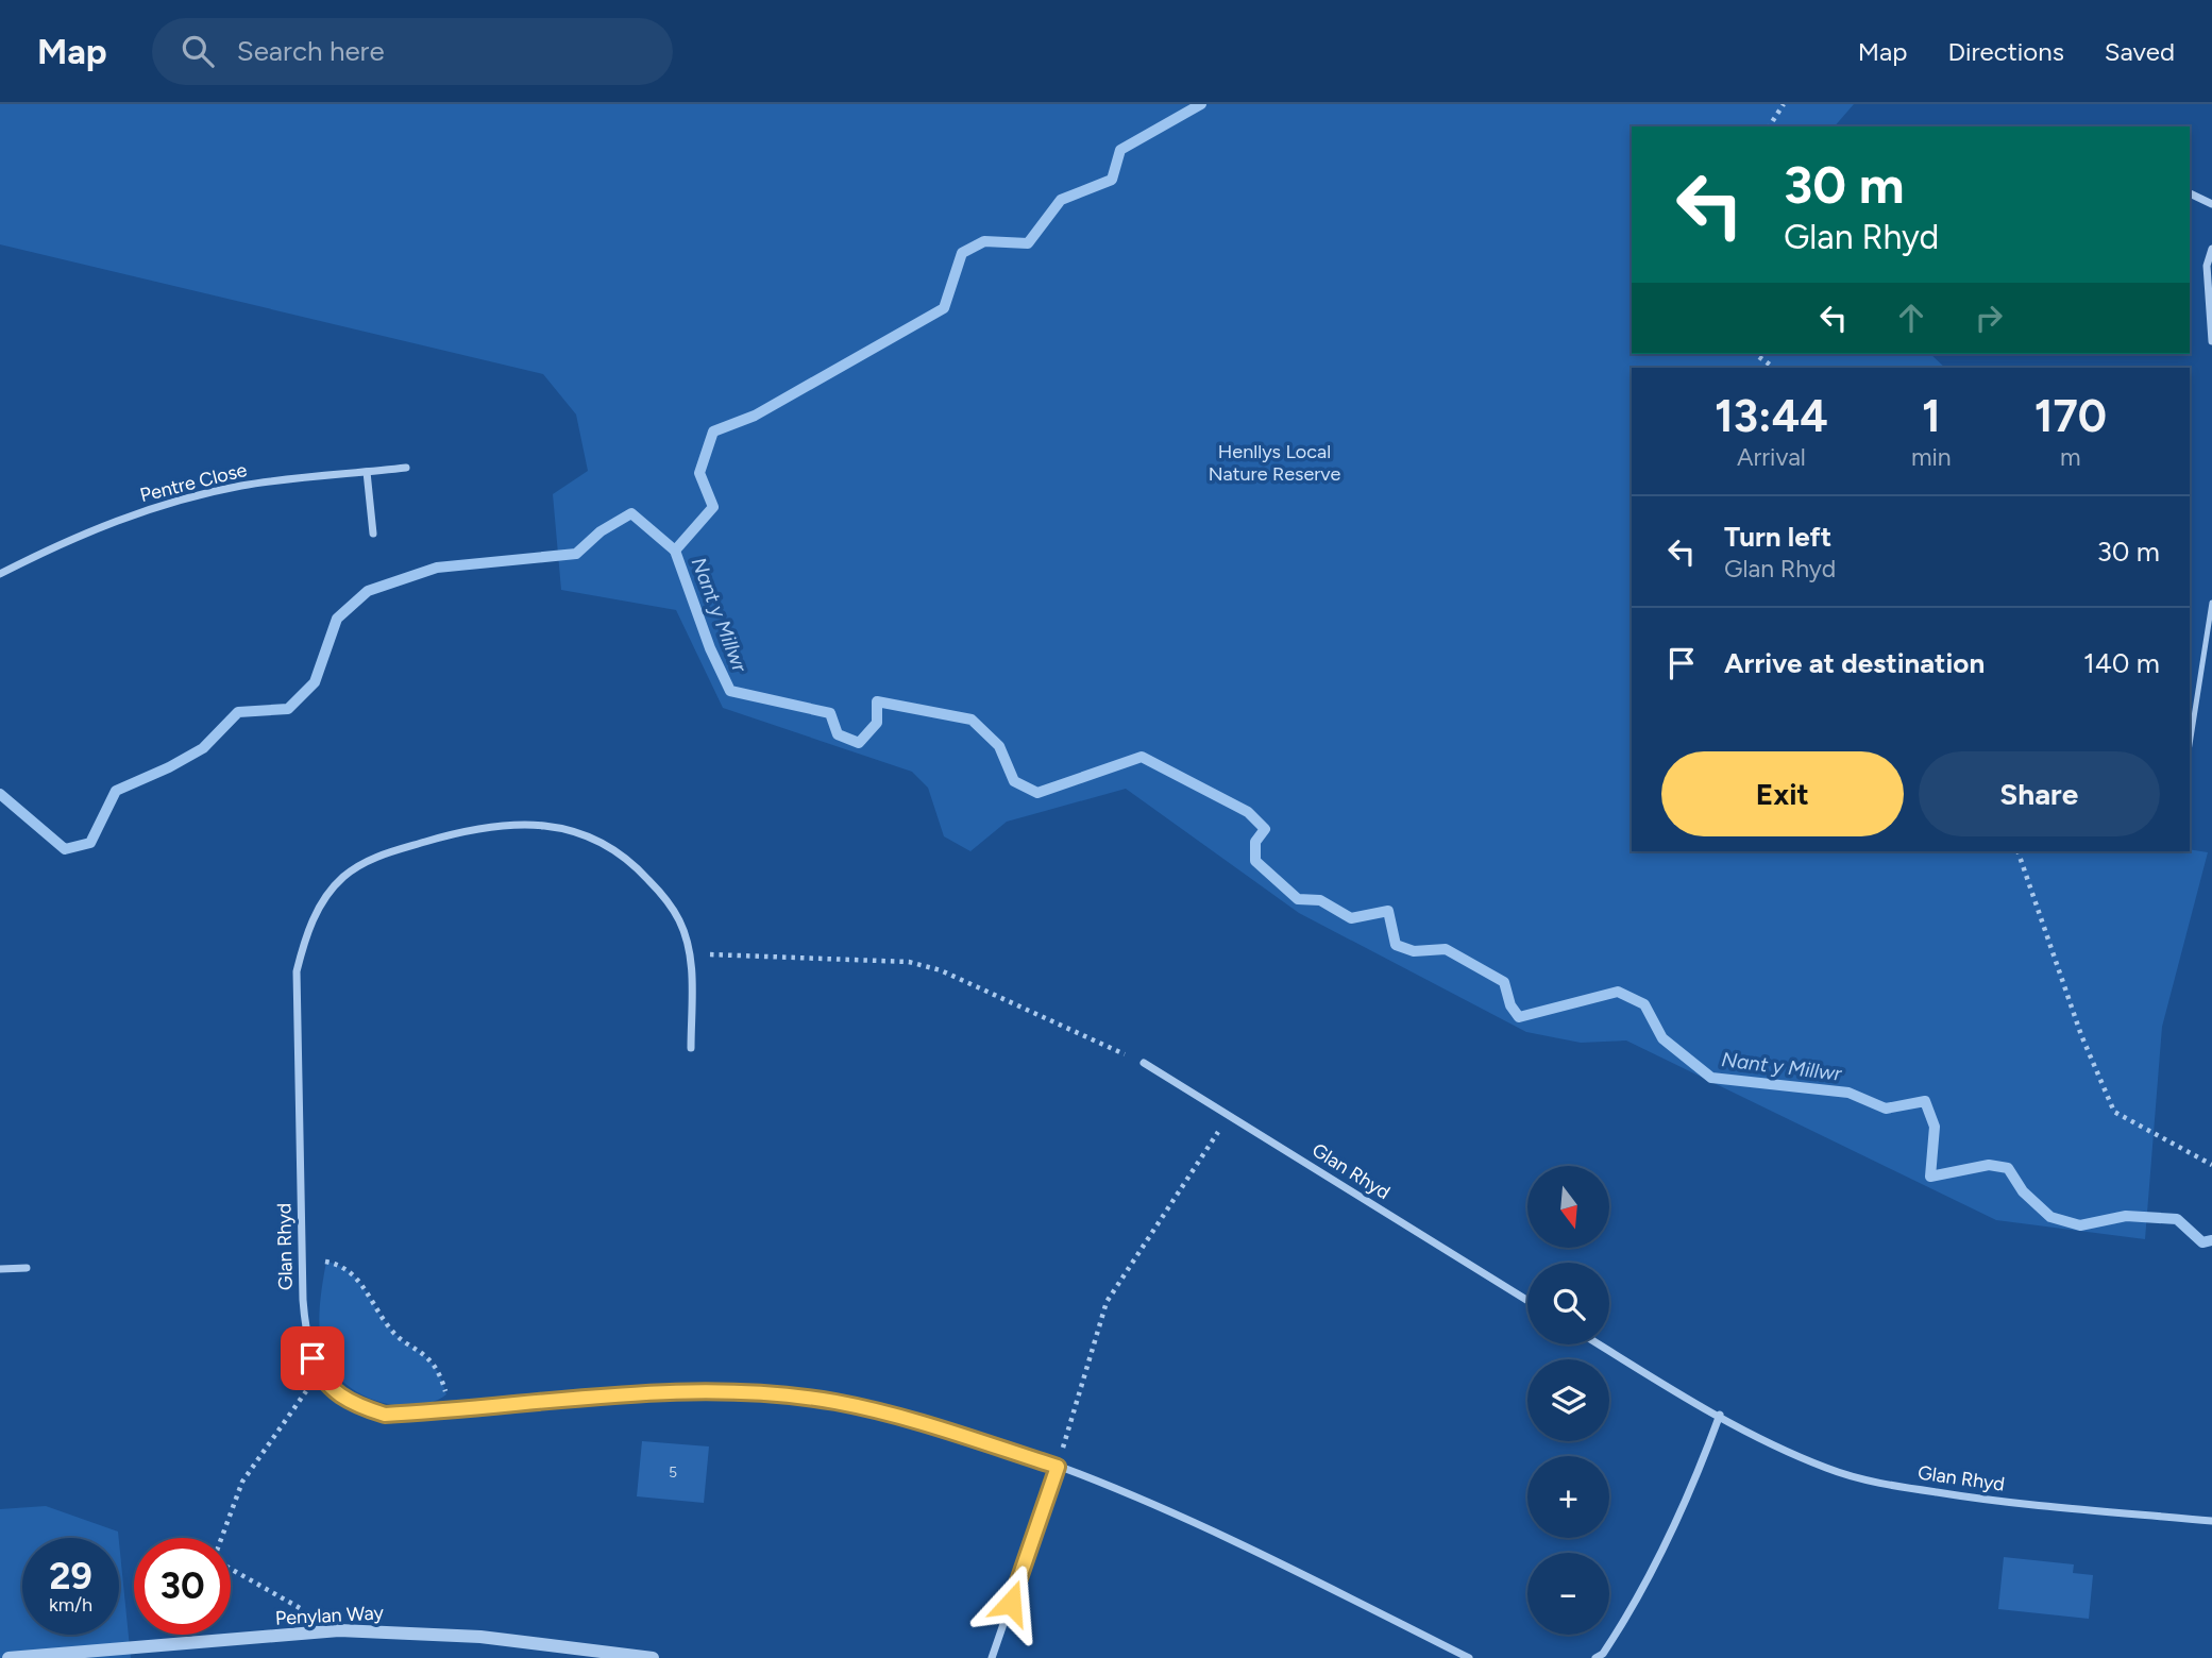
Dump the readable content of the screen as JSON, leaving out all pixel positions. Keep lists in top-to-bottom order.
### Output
{
  "streets": {
    "street": ["Pentre Close", "Glan Rhyd", "Penylan Way"]
  },
  "water": ["Nant y Millwr"],
  "parks": ["Henllys Local Nature Reserve"],
  "house_numbers": ["5"],
  "north": "bottom",
  "page": {
    "header": "Map",
    "search": "Search here",
    "nav": ["Map", "Directions", "Saved"],
    "turn": ["30 m", "Glan Rhyd"],
    "eta": [
      "13:44",
      "Arrival",
      "1",
      "min",
      "170",
      "m"
    ],
    "list": [
      {
        "name": "Turn left",
        "note": "Glan Rhyd",
        "value": "30 m"
      },
      {
        "name": "Arrive at destination",
        "value": "140 m"
      }
    ],
    "buttons": ["Exit", "Share"],
    "map_buttons": ["+", "−"],
    "speed": "29 km/h",
    "limit": "30"
  }
}
